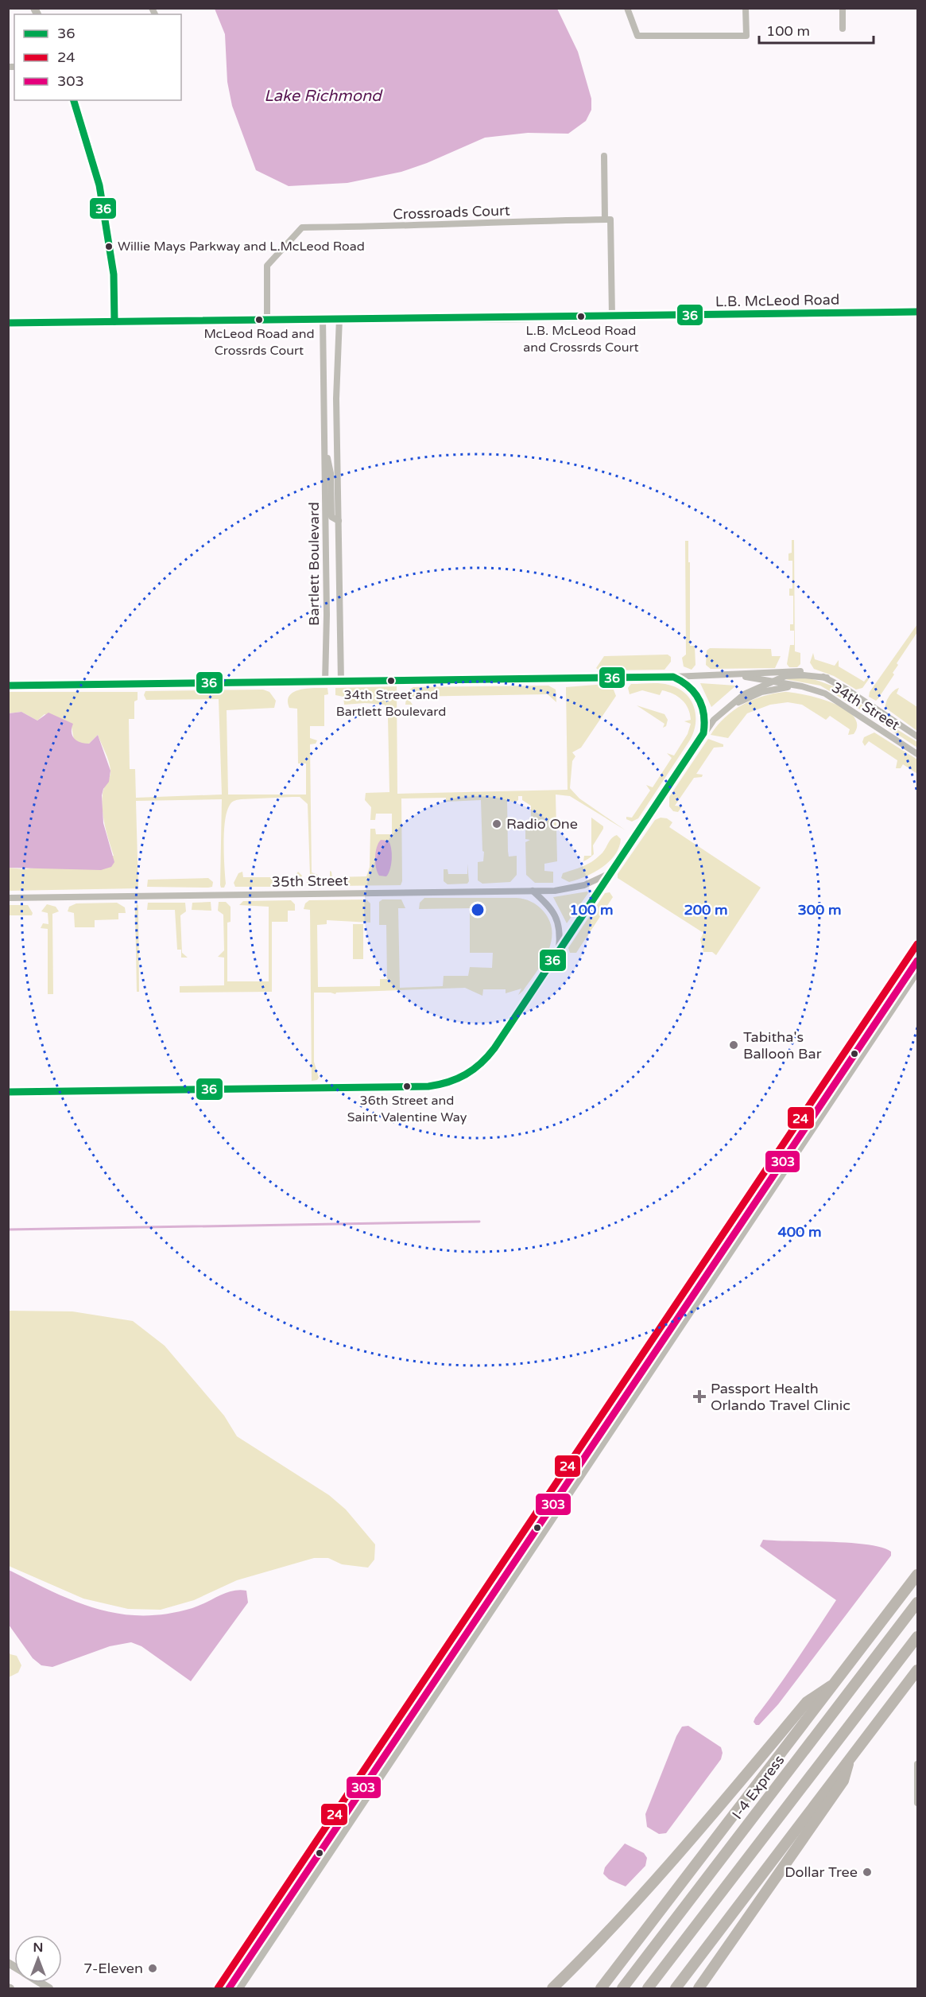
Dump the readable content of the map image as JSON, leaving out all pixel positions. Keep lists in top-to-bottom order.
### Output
{
  "streets": {
    "highway": ["I-4 Express"],
    "street": [
      "Crossroads Court",
      "L.B. McLeod Road",
      "Bartlett Boulevard",
      "34th Street",
      "35th Street"
    ]
  },
  "crossings": [
    ["Crossroads Court", "L.B. McLeod Road"],
    ["L.B. McLeod Road", "Bartlett Boulevard"],
    ["Bartlett Boulevard", "34th Street"]
  ],
  "water": ["Lake Richmond"],
  "places": {
    "other": [
      "Willie Mays Parkway and L.McLeod Road",
      "L.B. McLeod Road and Crossrds Court",
      "McLeod Road and Crossrds Court",
      "34th Street and Bartlett Boulevard",
      "Radio One",
      "Tabitha's Balloon Bar",
      "36th Street and Saint Valentine Way",
      "Dollar Tree",
      "7-Eleven"
    ],
    "health": ["Passport Health Orlando Travel Clinic"]
  },
  "lines": ["transit line 36", "transit line 24", "transit line 303"],
  "legend": ["36", "24", "303"],
  "scale_bar": "100 m",
  "north": "top",
  "rings": [
    "100 m",
    "200 m",
    "300 m",
    "400 m"
  ]
}
